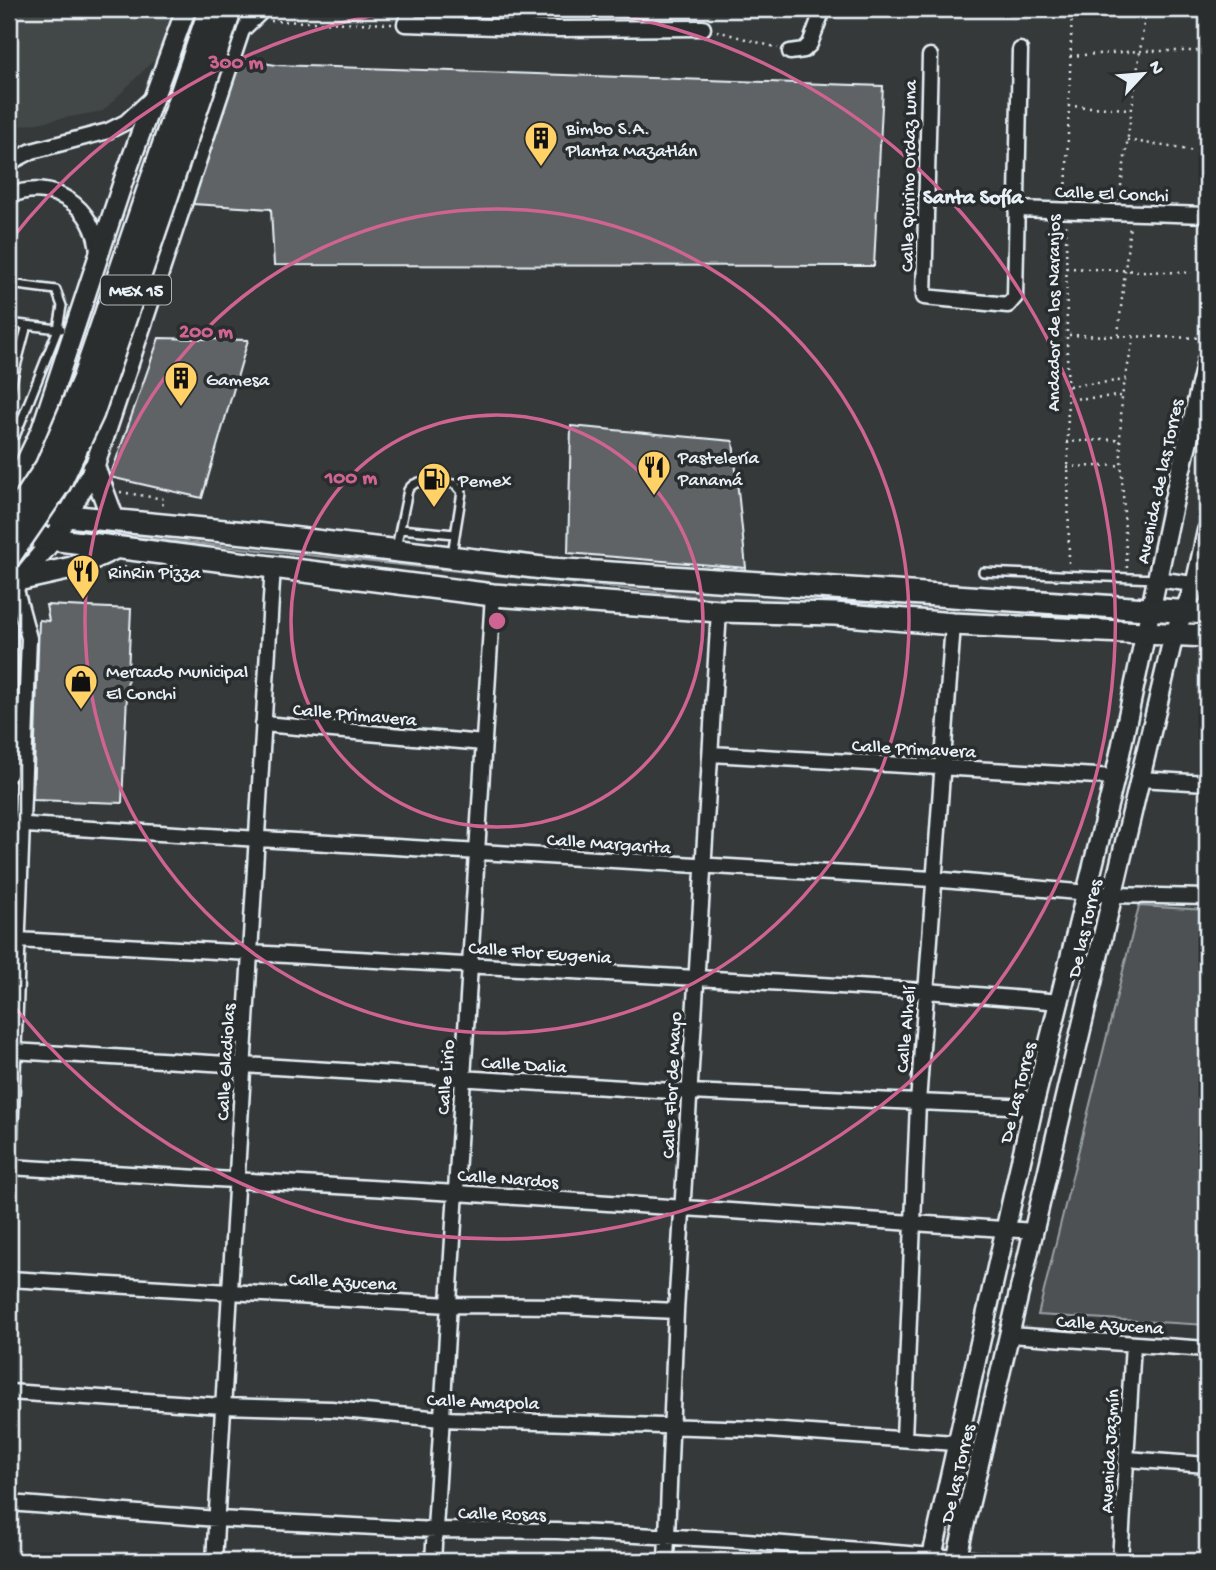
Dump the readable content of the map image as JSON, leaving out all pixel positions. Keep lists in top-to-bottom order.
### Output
{
  "streets": {
    "highway": ["MEX 15"],
    "street": [
      "Calle Quirino Ordaz Luna",
      "Calle El Conchi",
      "Avenida de las Torres",
      "Calle Primavera",
      "Calle Margarita",
      "De las Torres",
      "Calle Flor Eugenia",
      "Calle Alhelí",
      "Calle Gladiolas",
      "Calle Dalia",
      "Calle Lirio",
      "Calle Flor de Mayo",
      "De Las Torres",
      "Calle Nardos",
      "Calle Azucena",
      "Calle Amapola",
      "Avenida Jazmín",
      "Calle Rosas"
    ],
    "path": ["Andador de los Naranjos"]
  },
  "crossings": [
    ["Calle Quirino Ordaz Luna", "Calle El Conchi"],
    ["Calle El Conchi", "Andador de los Naranjos"],
    ["Avenida de las Torres", "De Las Torres"],
    ["Calle Primavera", "Calle Alhelí"],
    ["Calle Primavera", "Calle Gladiolas"],
    ["Calle Primavera", "Calle Lirio"],
    ["Calle Primavera", "Calle Flor de Mayo"],
    ["Calle Primavera", "De Las Torres"],
    ["Calle Margarita", "De las Torres"],
    ["Calle Margarita", "Calle Alhelí"],
    ["Calle Margarita", "Calle Gladiolas"],
    ["Calle Margarita", "Calle Lirio"],
    ["Calle Margarita", "Calle Flor de Mayo"],
    ["Calle Margarita", "De Las Torres"],
    ["De las Torres", "Calle Azucena"],
    ["De las Torres", "Calle Rosas"],
    ["Calle Flor Eugenia", "Calle Alhelí"],
    ["Calle Flor Eugenia", "Calle Gladiolas"],
    ["Calle Flor Eugenia", "Calle Lirio"],
    ["Calle Flor Eugenia", "Calle Flor de Mayo"],
    ["Calle Flor Eugenia", "De Las Torres"],
    ["Calle Alhelí", "Calle Dalia"],
    ["Calle Alhelí", "Calle Nardos"],
    ["Calle Alhelí", "Calle Amapola"],
    ["Calle Gladiolas", "Calle Dalia"],
    ["Calle Gladiolas", "Calle Nardos"],
    ["Calle Gladiolas", "Calle Azucena"],
    ["Calle Gladiolas", "Calle Amapola"],
    ["Calle Gladiolas", "Calle Rosas"],
    ["Calle Dalia", "Calle Lirio"],
    ["Calle Dalia", "Calle Flor de Mayo"],
    ["Calle Dalia", "De Las Torres"],
    ["Calle Lirio", "Calle Nardos"],
    ["Calle Lirio", "Calle Azucena"],
    ["Calle Lirio", "Calle Amapola"],
    ["Calle Lirio", "Calle Rosas"],
    ["Calle Flor de Mayo", "Calle Nardos"],
    ["Calle Flor de Mayo", "Calle Azucena"],
    ["Calle Flor de Mayo", "Calle Amapola"],
    ["Calle Flor de Mayo", "Calle Rosas"],
    ["De Las Torres", "Calle Nardos"],
    ["De Las Torres", "Calle Amapola"],
    ["De Las Torres", "Calle Rosas"],
    ["Calle Azucena", "Avenida Jazmín"]
  ],
  "districts": ["Santa Sofía"],
  "places": {
    "building": ["Bimbo S.A. Planta Mazatlán", "Gamesa"],
    "restaurant": ["Pastelería Panamá", "RinRin Pizza"],
    "fuel station": ["Pemex"],
    "shop": ["Mercado Municipal El Conchi"]
  },
  "north": "top right",
  "rings": ["300 m", "200 m", "100 m"]
}
